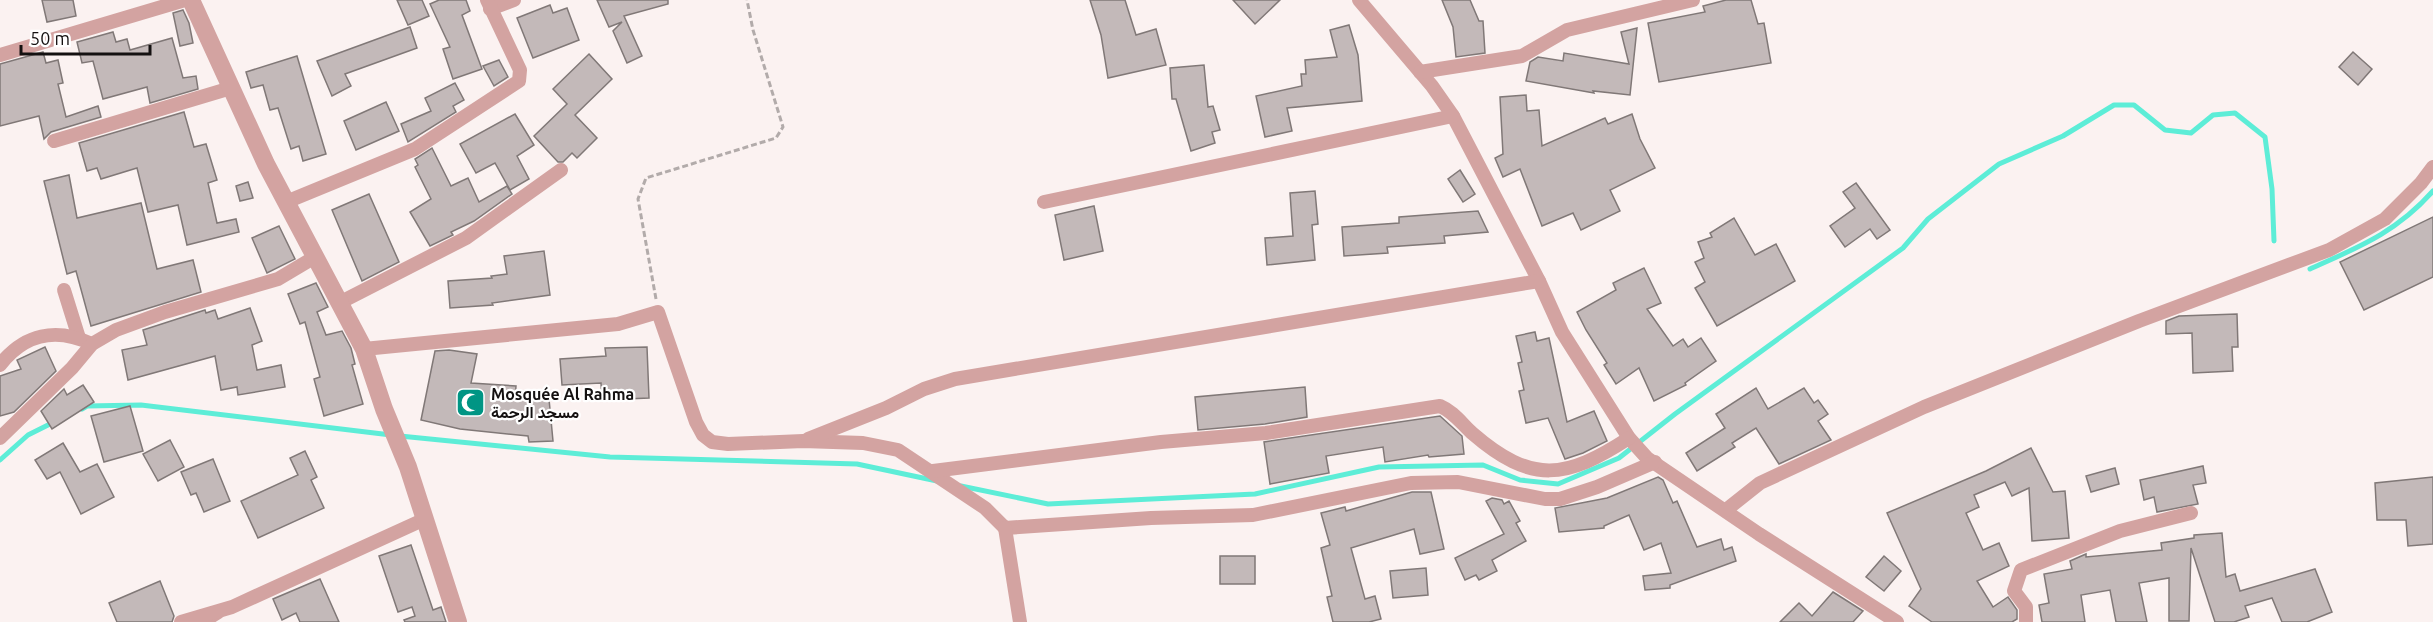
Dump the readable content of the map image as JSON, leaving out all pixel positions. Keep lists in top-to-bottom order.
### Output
{
  "places": {
    "mosque": ["Mosquée Al Rahma مسجد الرحمة"]
  },
  "scale_bar": "50 m"
}
